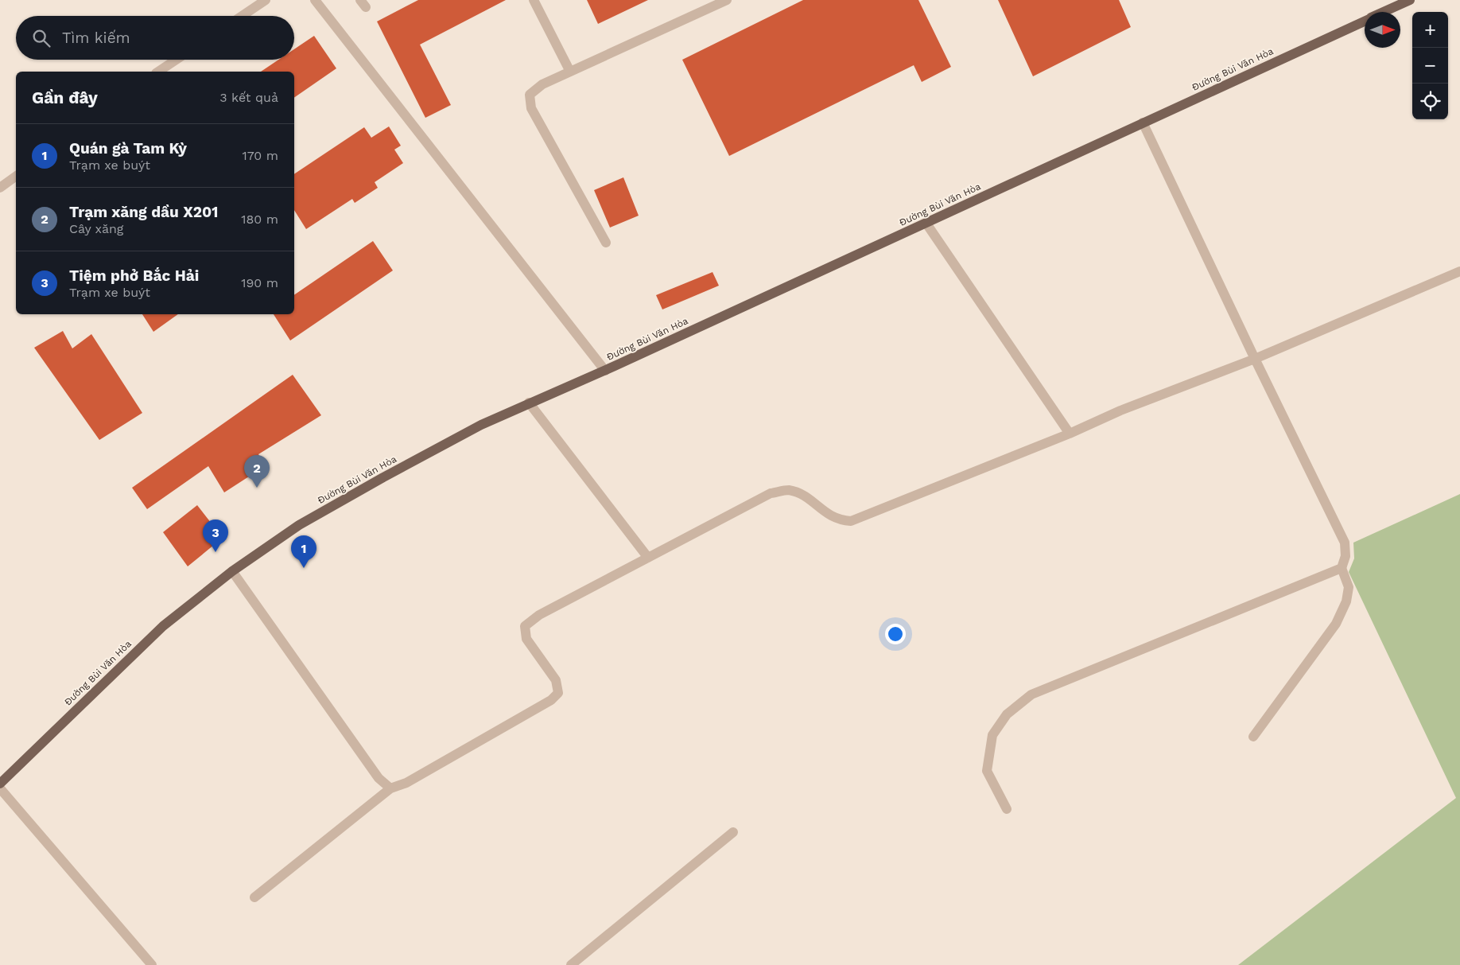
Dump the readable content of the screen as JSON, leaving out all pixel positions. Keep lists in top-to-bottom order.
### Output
{
  "streets": {
    "main road": ["Đường Bùi Văn Hòa"]
  },
  "north": "right",
  "page": {
    "map_buttons": ["+", "−"],
    "search": "Tìm kiếm",
    "heading": ["Gần đây", "3 kết quả"],
    "list": [
      {
        "mark": "1",
        "name": "Quán gà Tam Kỳ",
        "note": "Trạm xe buýt",
        "value": "170 m"
      },
      {
        "mark": "2",
        "name": "Trạm xăng dầu X201",
        "note": "Cây xăng",
        "value": "180 m"
      },
      {
        "mark": "3",
        "name": "Tiệm phở Bắc Hải",
        "note": "Trạm xe buýt",
        "value": "190 m"
      }
    ],
    "pins": ["2", "3", "1"]
  }
}
